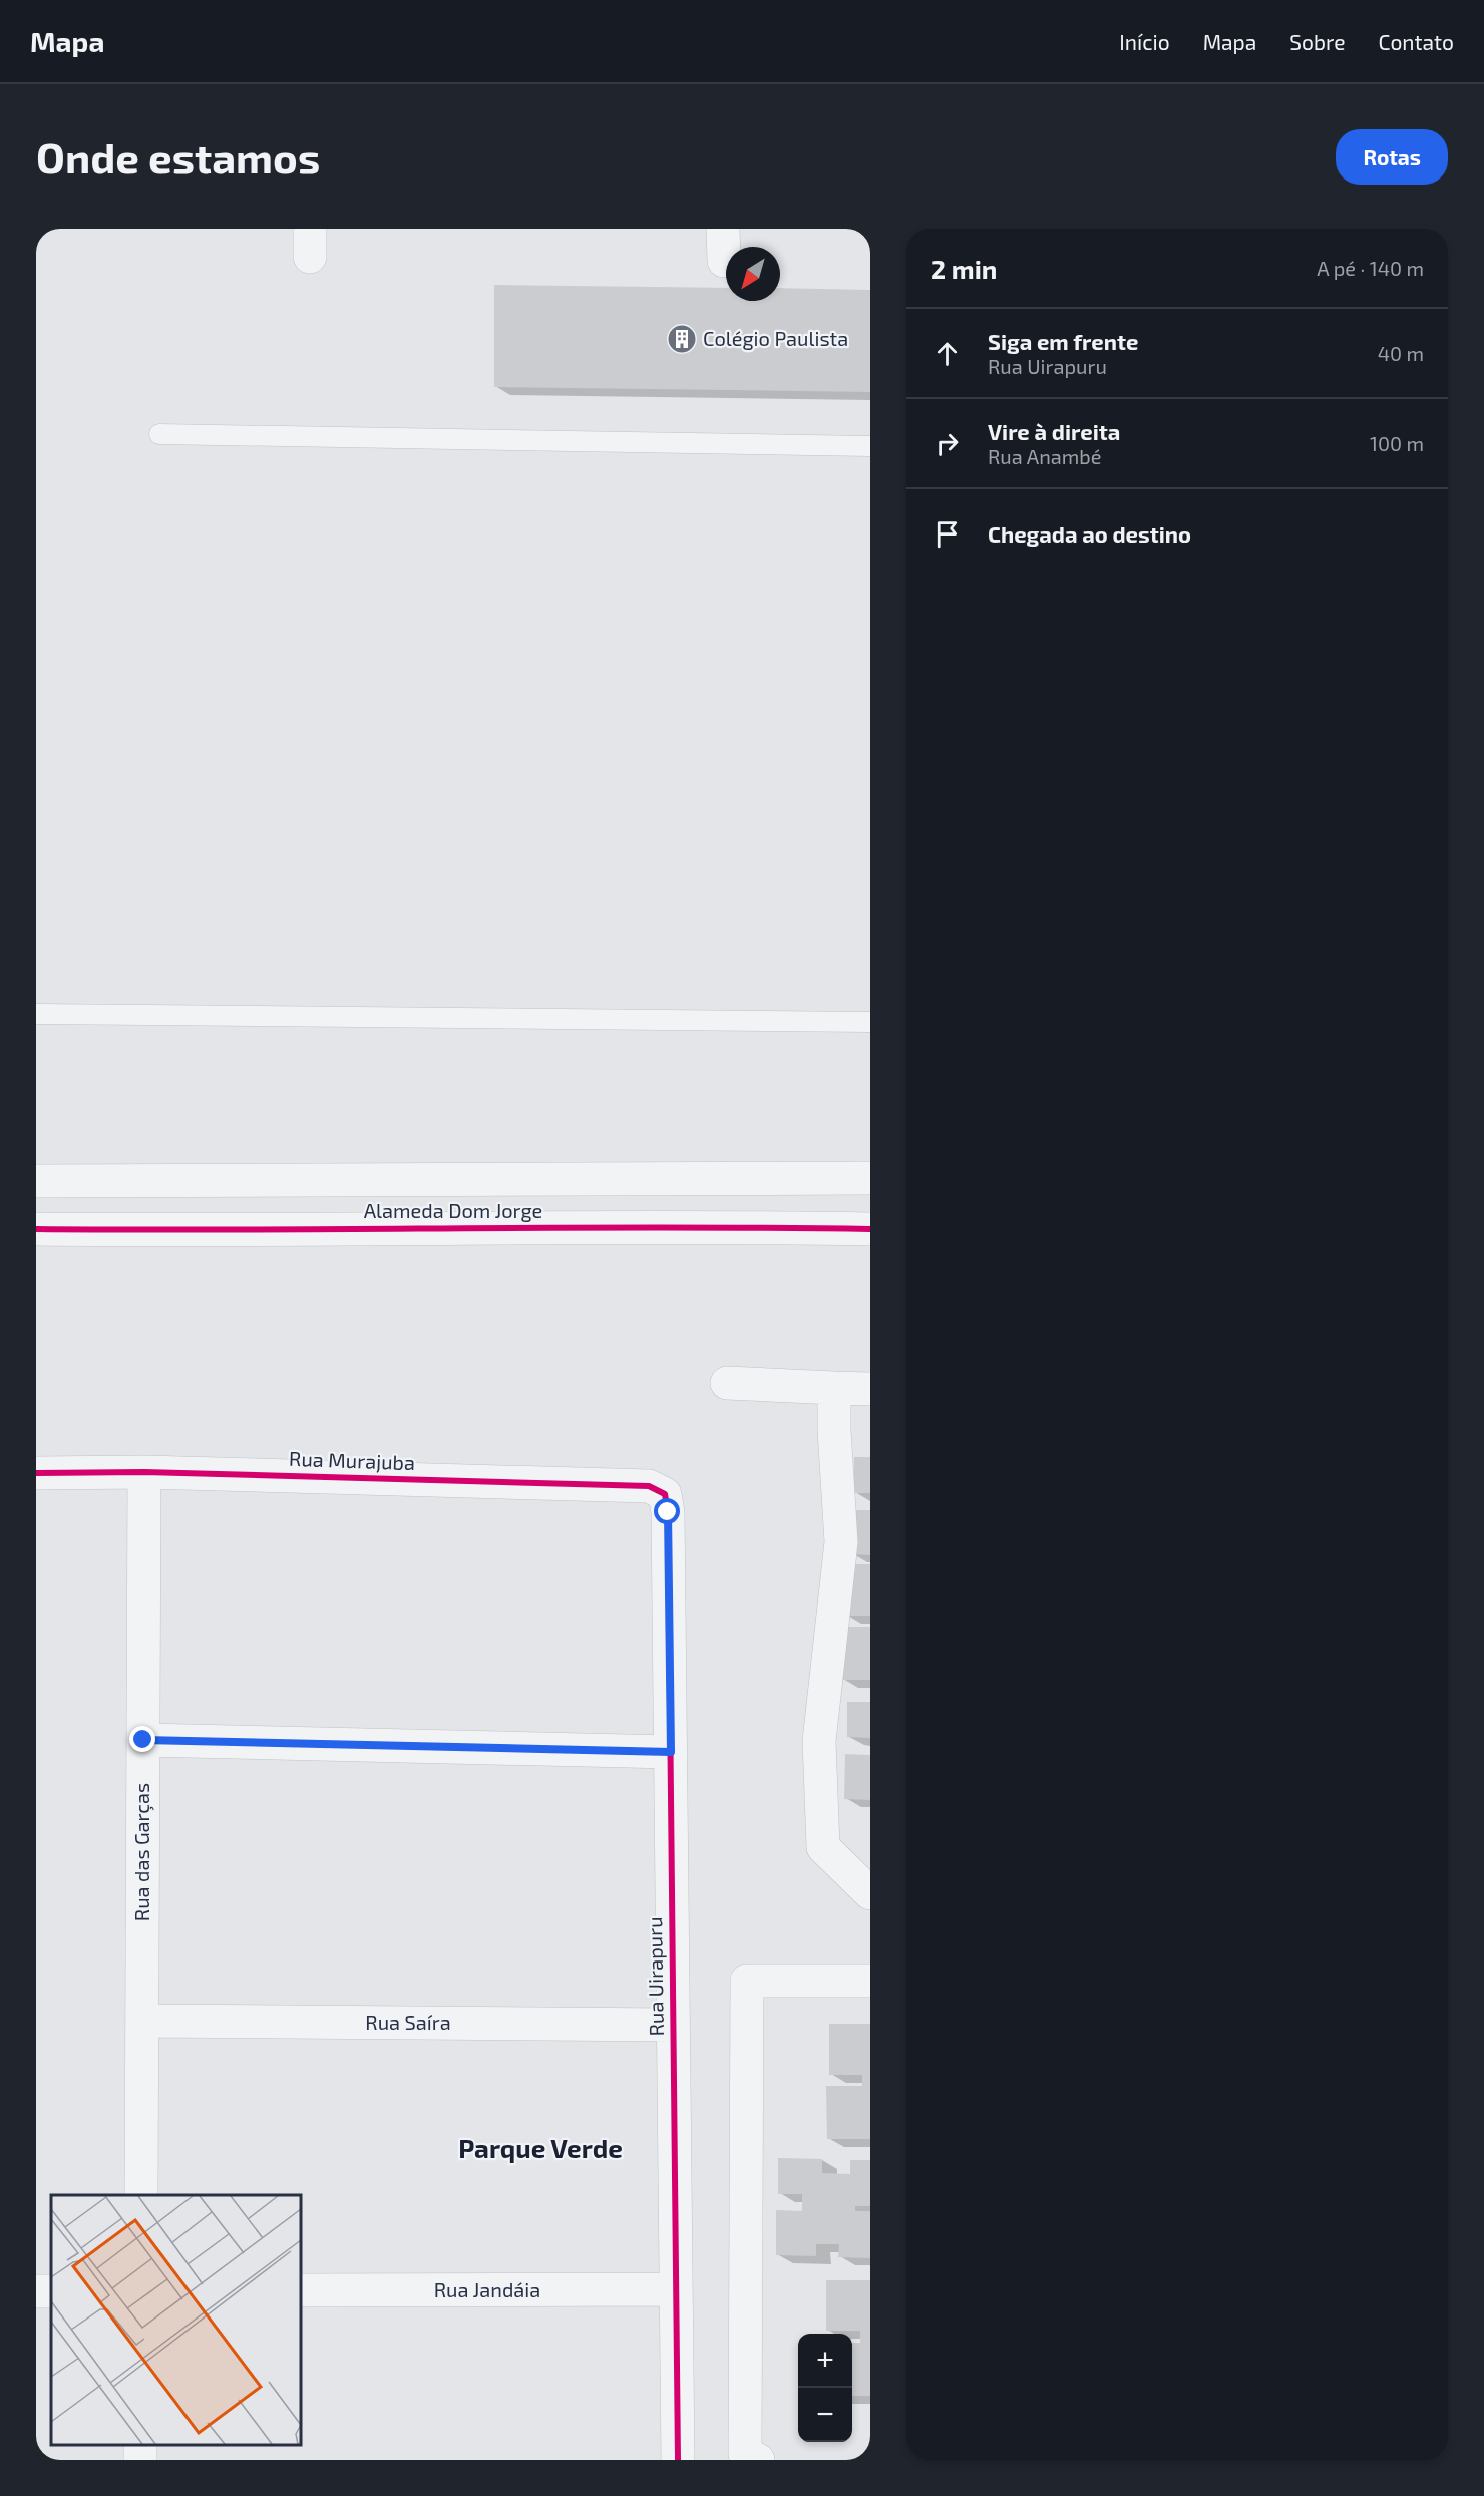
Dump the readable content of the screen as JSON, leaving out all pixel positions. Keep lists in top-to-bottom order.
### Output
{
  "streets": {
    "street": [
      "Alameda Dom Jorge",
      "Rua Murajuba",
      "Rua das Garças",
      "Rua Uirapuru",
      "Rua Saíra",
      "Rua Jandáia"
    ]
  },
  "crossings": [
    ["Rua Murajuba", "Rua das Garças"],
    ["Rua Murajuba", "Rua Uirapuru"],
    ["Rua das Garças", "Rua Saíra"],
    ["Rua Uirapuru", "Rua Saíra"],
    ["Rua Uirapuru", "Rua Jandáia"]
  ],
  "districts": ["Parque Verde"],
  "places": {
    "building": ["Colégio Paulista"]
  },
  "north": "bottom left",
  "page": {
    "header": "Mapa",
    "nav": [
      "Início",
      "Mapa",
      "Sobre",
      "Contato"
    ],
    "buttons": "Rotas",
    "title": "Onde estamos",
    "heading": ["2 min", "A pé · 140 m"],
    "list": [
      ["Siga em frente", "Rua Uirapuru", "40 m"],
      ["Vire à direita", "Rua Anambé", "100 m"],
      "Chegada ao destino"
    ],
    "map_buttons": ["+", "−"]
  }
}
